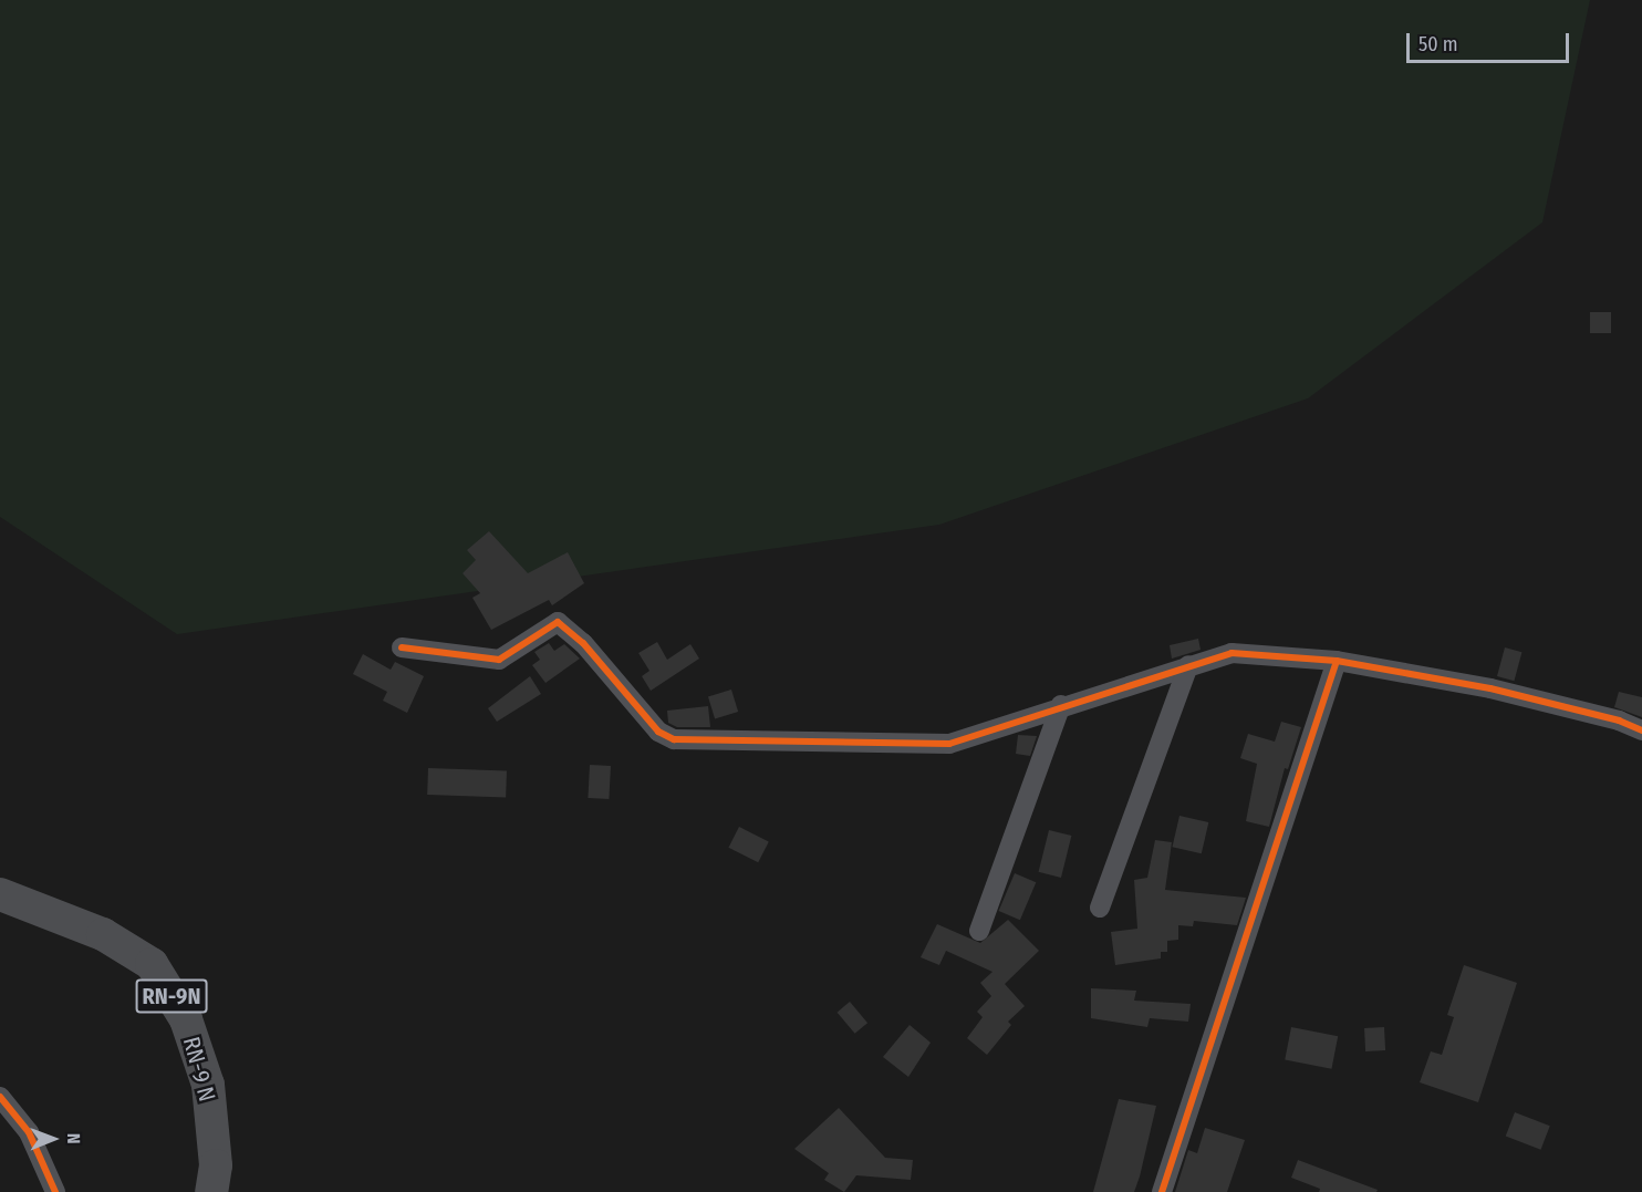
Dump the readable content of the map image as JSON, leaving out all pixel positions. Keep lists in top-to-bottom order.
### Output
{
  "streets": {
    "main road": ["RN-9N", "RN-9 N"]
  },
  "scale_bar": "50 m",
  "north": "right"
}
